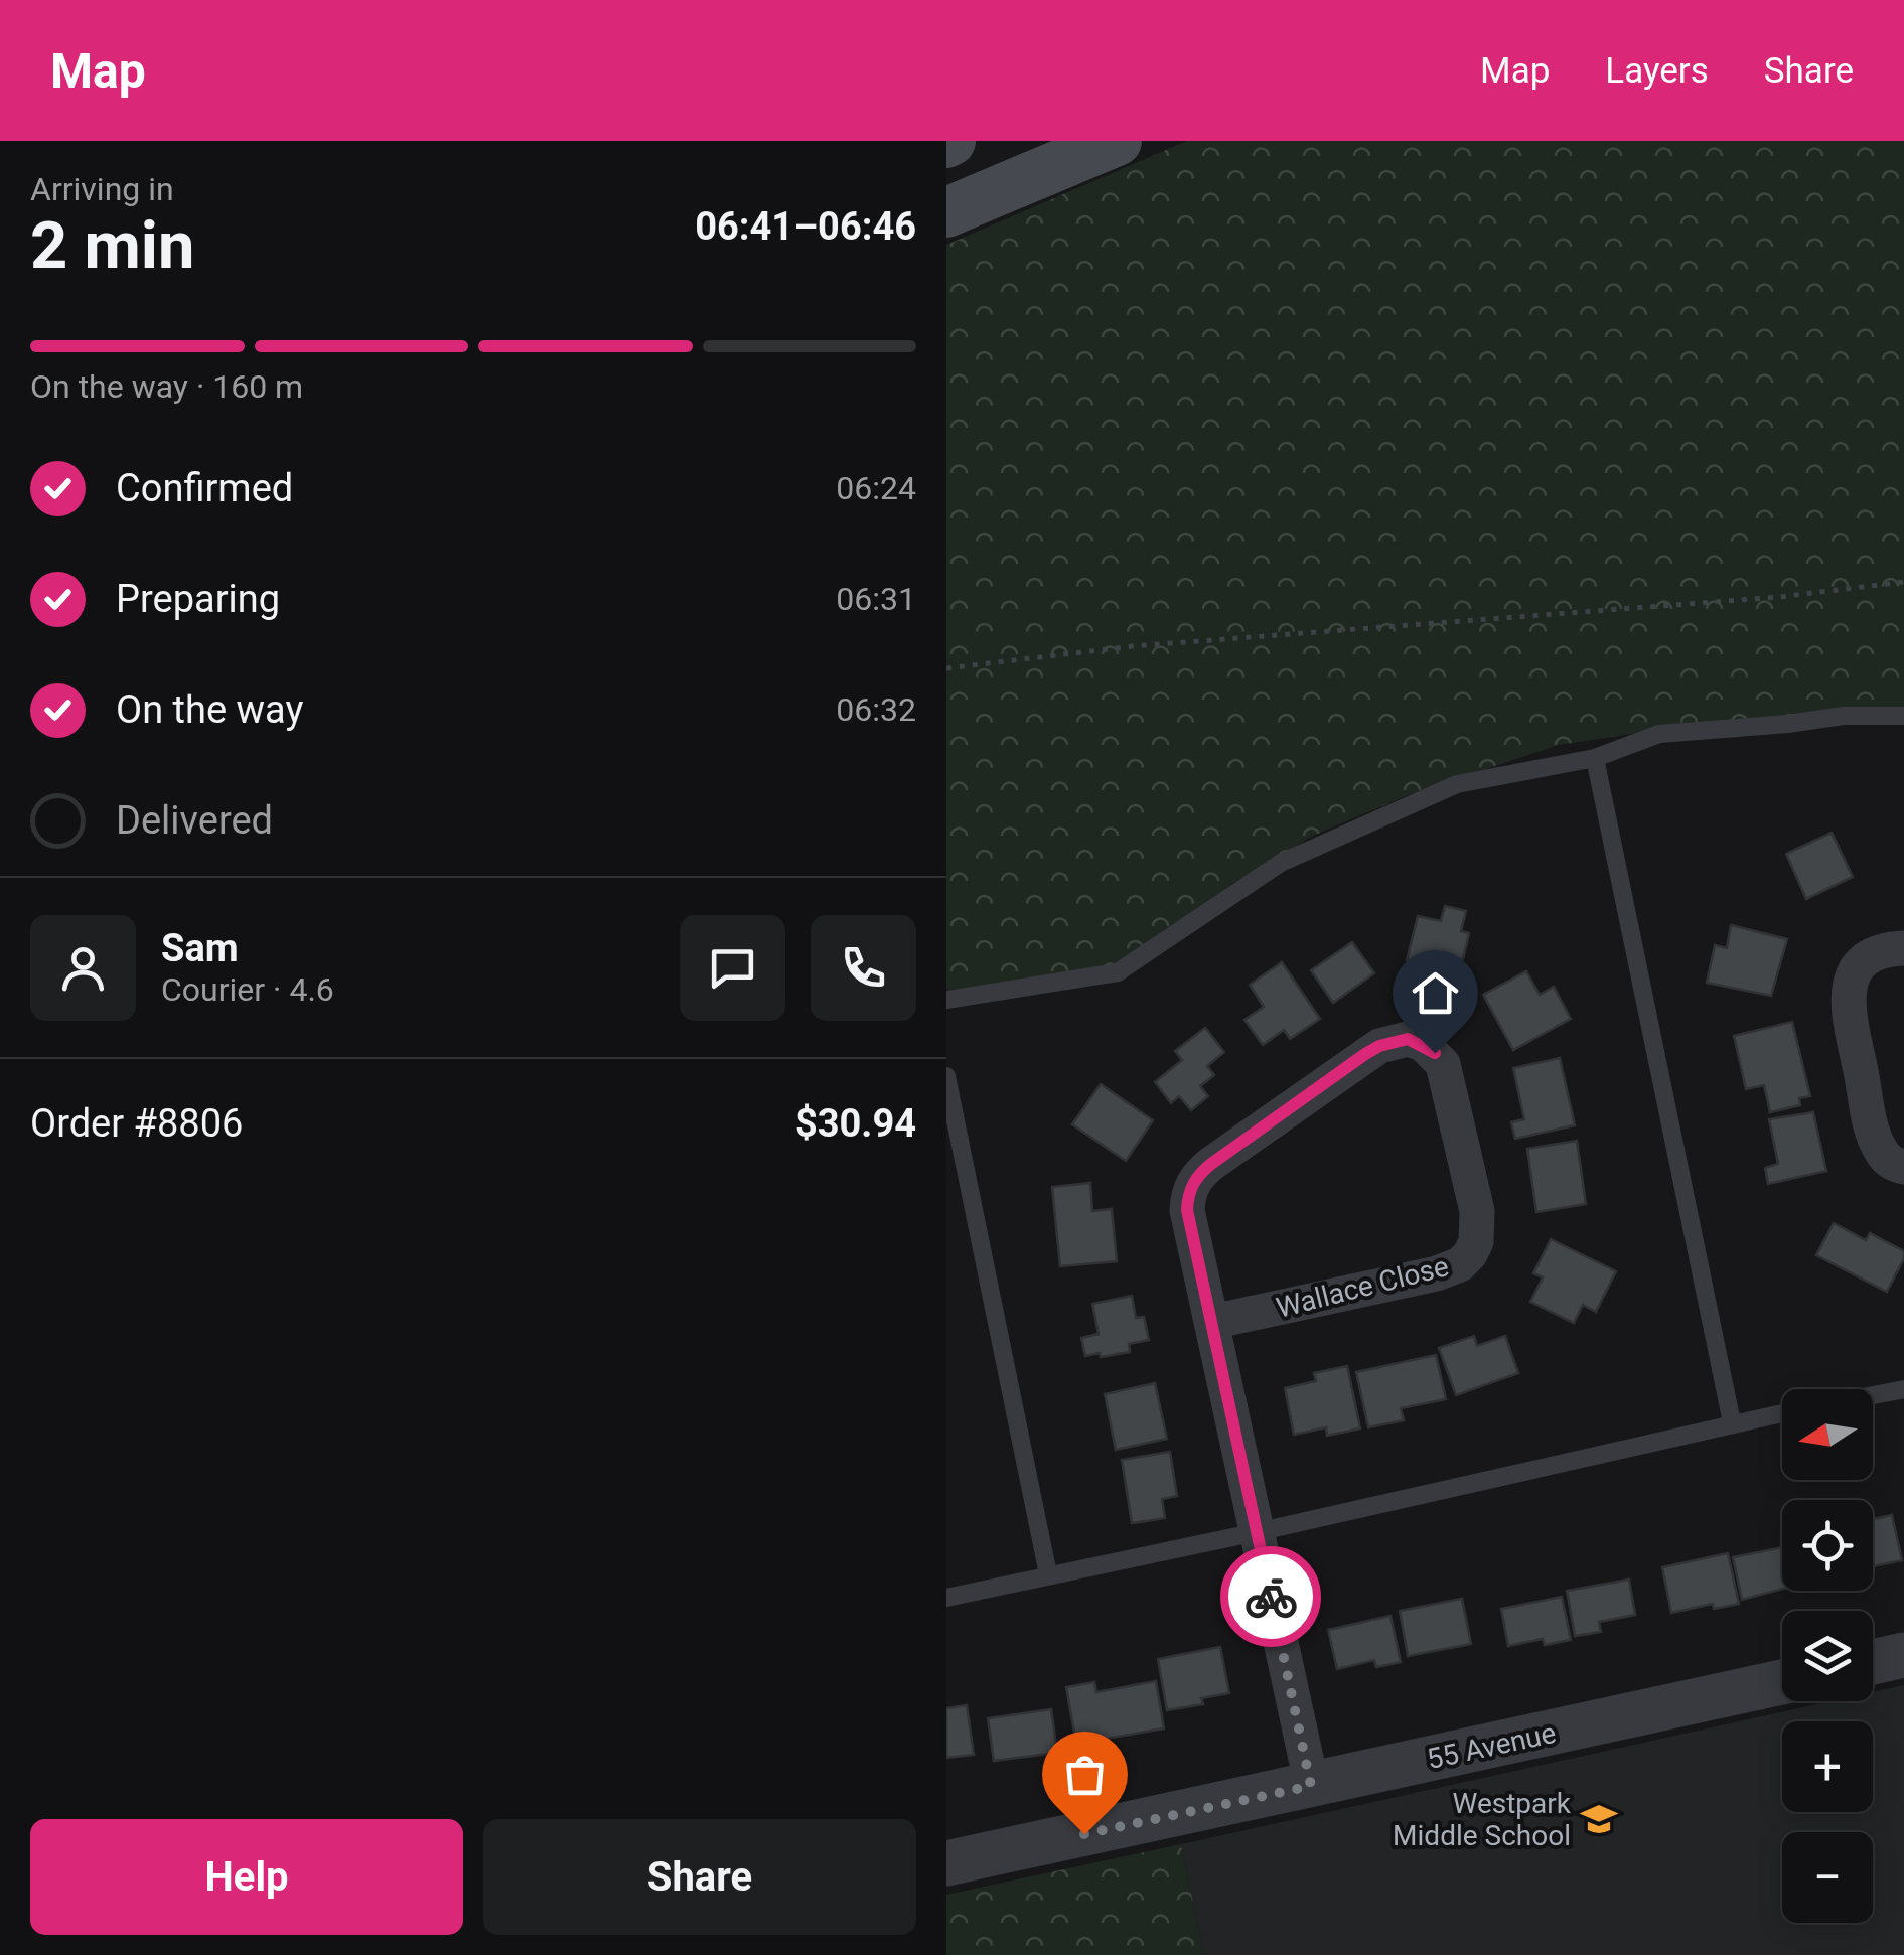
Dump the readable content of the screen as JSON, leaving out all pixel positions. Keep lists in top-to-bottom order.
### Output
{
  "streets": {
    "street": ["Wallace Close", "55 Avenue"]
  },
  "crossings": [
    ["Wallace Close", "55 Avenue"]
  ],
  "places": {
    "school or university": ["Westpark Middle School"]
  },
  "north": "left",
  "page": {
    "header": "Map",
    "nav": ["Map", "Layers", "Share"],
    "heading": ["2 min", "Arriving in", "06:41–06:46"],
    "panel": [
      "Sam",
      "Courier · 4.6",
      "Order #8806",
      "$30.94"
    ],
    "bar": "On the way · 160 m",
    "list": [
      ["Confirmed", "06:24"],
      ["Preparing", "06:31"],
      ["On the way", "06:32"],
      "Delivered"
    ],
    "map_buttons": ["+", "−"],
    "buttons": ["Help", "Share"]
  }
}
